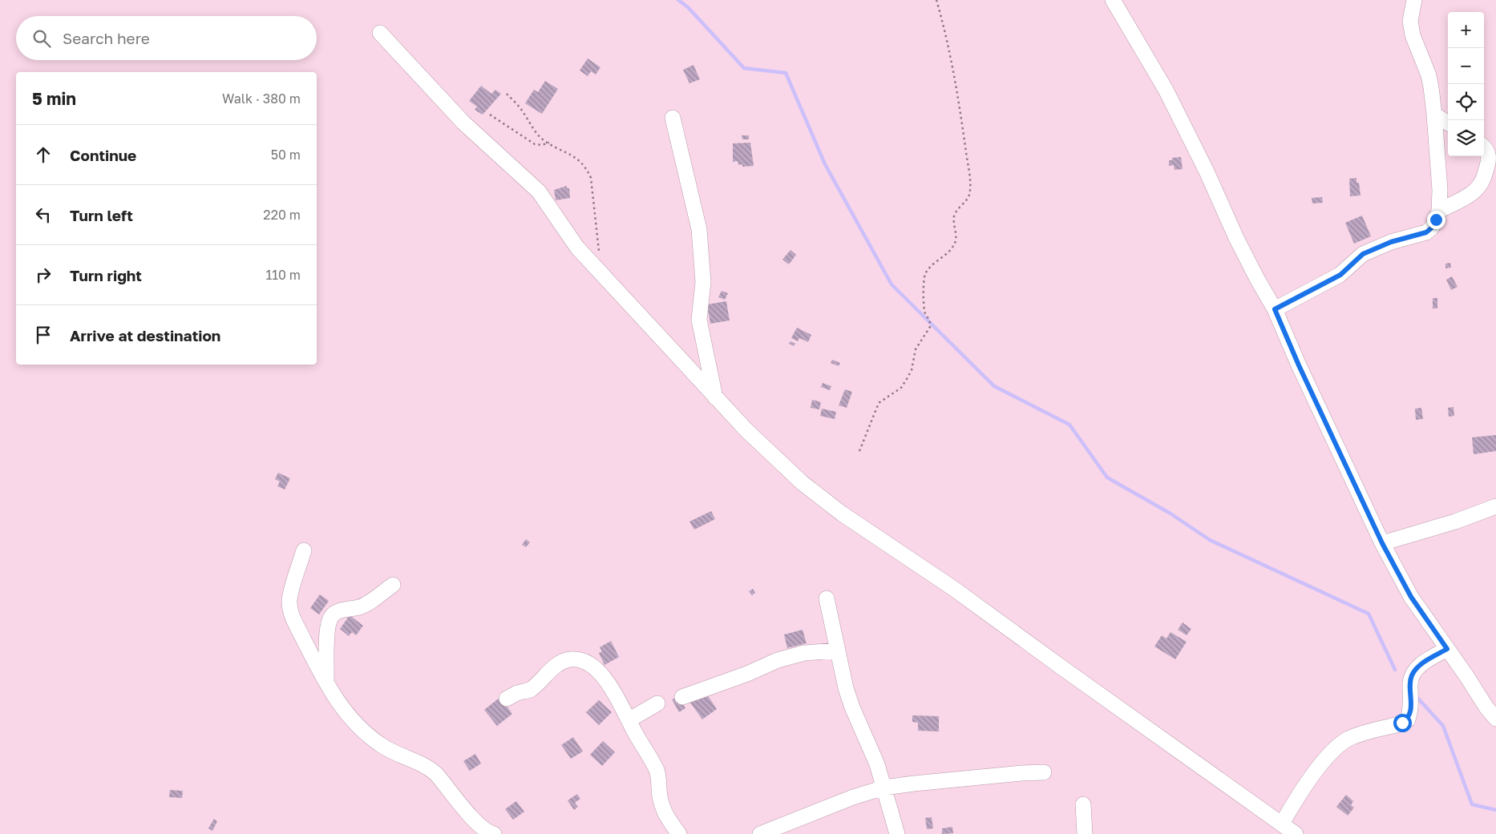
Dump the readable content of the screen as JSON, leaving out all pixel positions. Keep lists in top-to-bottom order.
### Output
{
  "page": {
    "map_buttons": ["+", "−"],
    "search": "Search here",
    "heading": ["5 min", "Walk · 380 m"],
    "list": [
      ["Continue", "50 m"],
      ["Turn left", "220 m"],
      ["Turn right", "110 m"],
      "Arrive at destination"
    ]
  }
}
